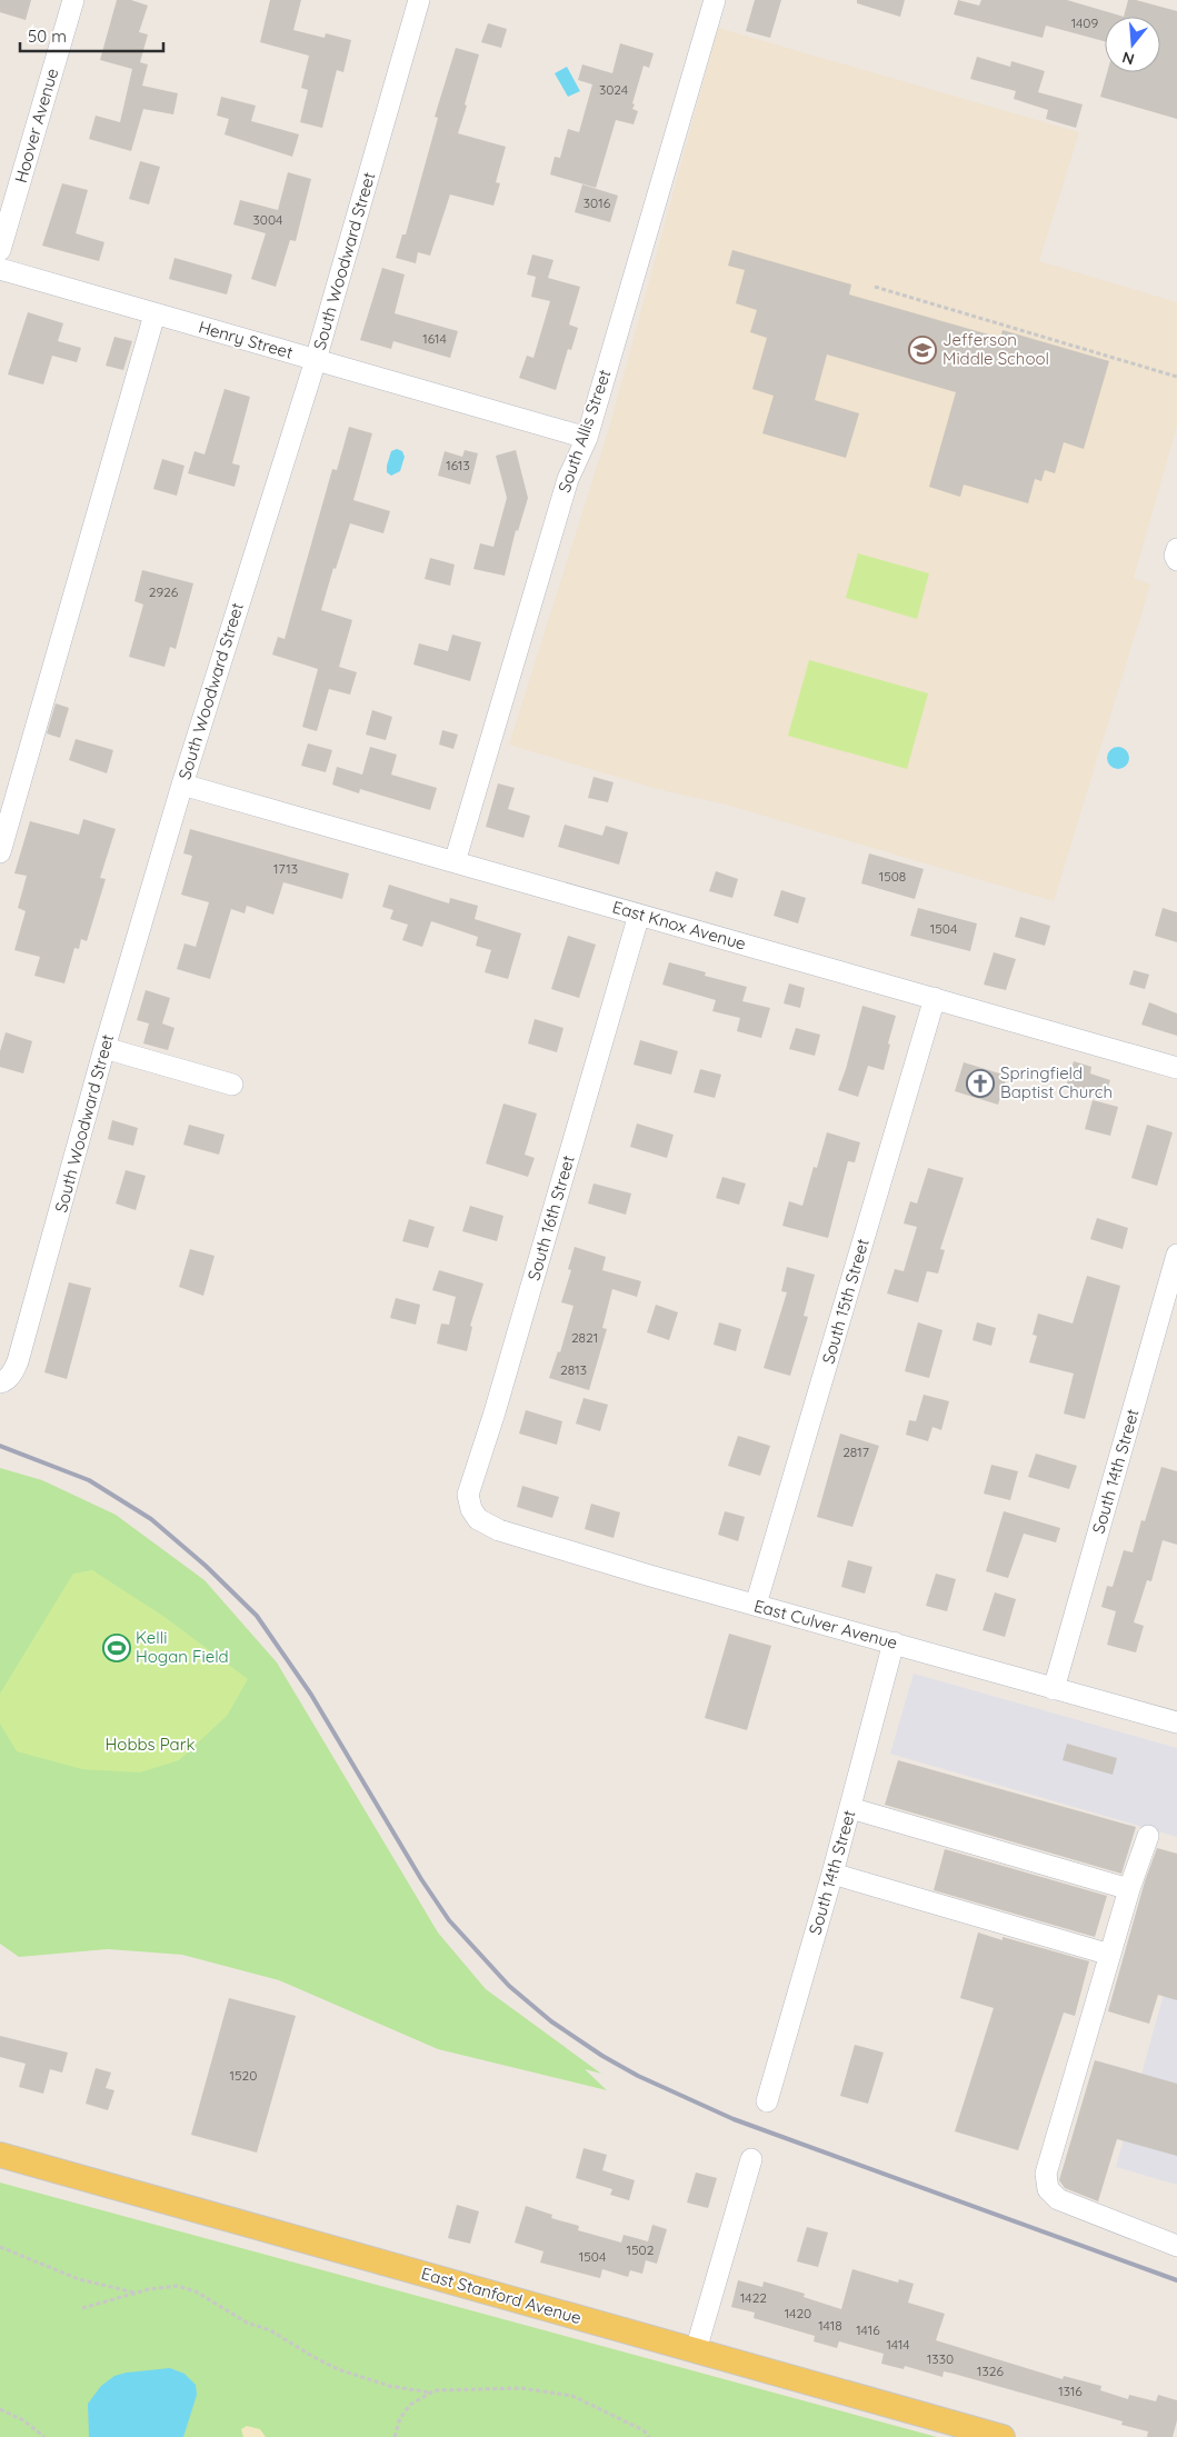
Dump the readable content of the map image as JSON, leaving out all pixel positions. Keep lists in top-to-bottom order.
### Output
{
  "streets": {
    "main road": ["East Stanford Avenue"],
    "street": [
      "Hoover Avenue",
      "South Woodward Street",
      "Henry Street",
      "South Allis Street",
      "East Knox Avenue",
      "South 16th Street",
      "South 15th Street",
      "South 14th Street",
      "East Culver Avenue"
    ]
  },
  "crossings": [
    ["South Woodward Street", "Henry Street"],
    ["South Woodward Street", "East Knox Avenue"],
    ["Henry Street", "South Allis Street"],
    ["South Allis Street", "East Knox Avenue"],
    ["East Knox Avenue", "South 16th Street"],
    ["East Knox Avenue", "South 15th Street"],
    ["South 16th Street", "East Culver Avenue"],
    ["South 15th Street", "East Culver Avenue"],
    ["South 14th Street", "East Culver Avenue"]
  ],
  "parks": ["Hobbs Park"],
  "places": {
    "school or university": ["Jefferson Middle School"],
    "church": ["Springfield Baptist Church"],
    "sports": ["Kelli Hogan Field"]
  },
  "house_numbers": [
    "1409",
    "3024",
    "3016",
    "3004",
    "1614",
    "1613",
    "2926",
    "1713",
    "1508",
    "1504",
    "2821",
    "2813",
    "2817",
    "1520",
    "1502",
    "1504",
    "1422",
    "1420",
    "1418",
    "1416",
    "1414",
    "1330",
    "1326",
    "1316"
  ],
  "scale_bar": "50 m",
  "north": "bottom"
}
